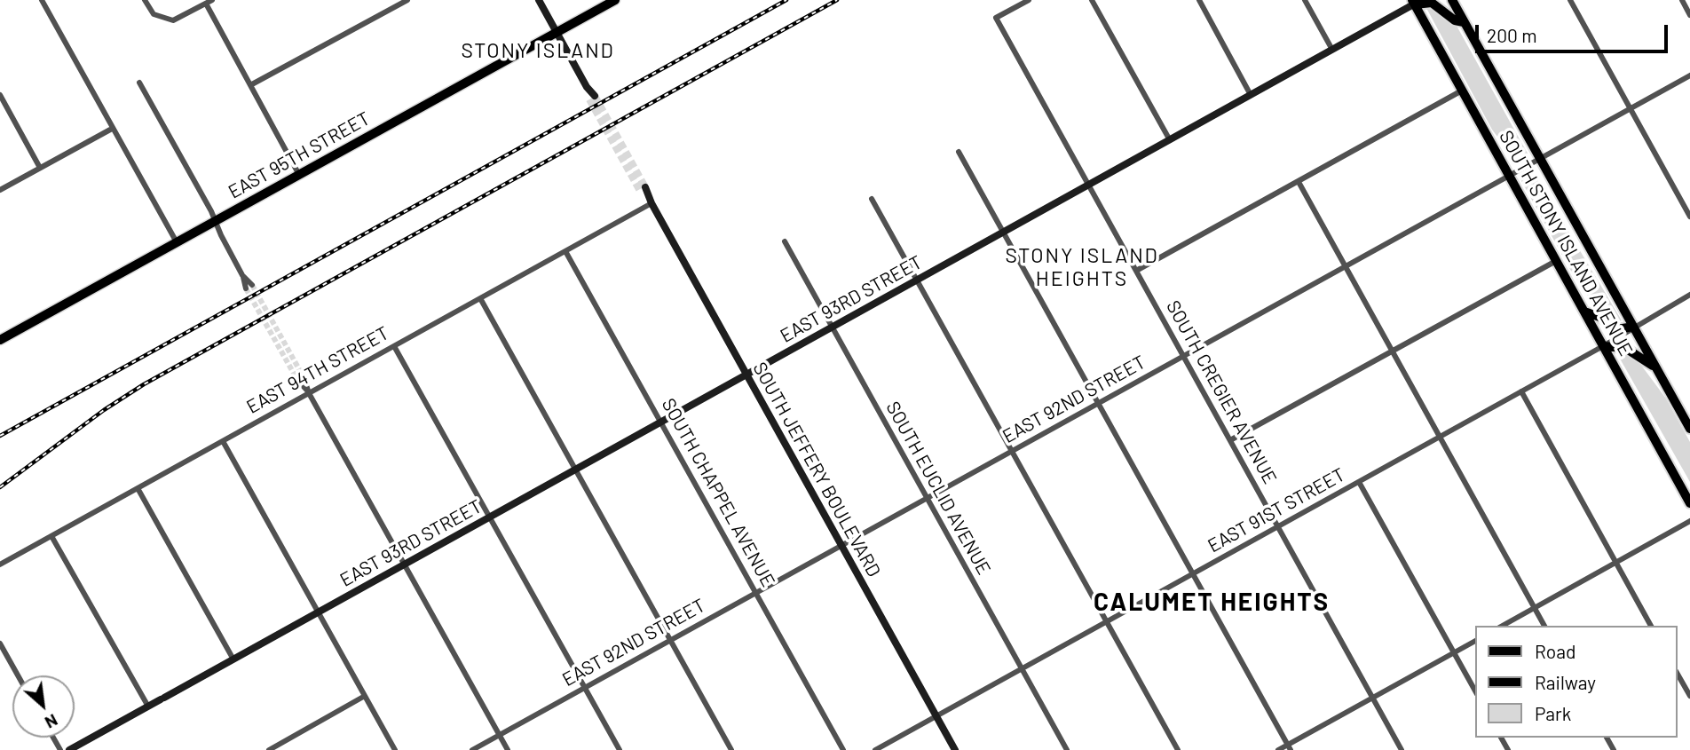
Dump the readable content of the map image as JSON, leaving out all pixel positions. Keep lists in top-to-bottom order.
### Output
{
  "streets": {
    "highway": ["SOUTH STONY ISLAND AVENUE"],
    "main road": ["EAST 95TH STREET"],
    "street": [
      "EAST 93RD STREET",
      "EAST 94TH STREET",
      "SOUTH CREGIER AVENUE",
      "EAST 92ND STREET",
      "SOUTH JEFFERY BOULEVARD",
      "SOUTH EUCLID AVENUE",
      "SOUTH CHAPPEL AVENUE",
      "EAST 91ST STREET"
    ]
  },
  "crossings": [
    ["SOUTH STONY ISLAND AVENUE", "EAST 93RD STREET"],
    ["SOUTH STONY ISLAND AVENUE", "EAST 92ND STREET"],
    ["SOUTH STONY ISLAND AVENUE", "EAST 91ST STREET"],
    ["EAST 93RD STREET", "SOUTH CREGIER AVENUE"],
    ["EAST 93RD STREET", "SOUTH JEFFERY BOULEVARD"],
    ["EAST 93RD STREET", "SOUTH EUCLID AVENUE"],
    ["EAST 93RD STREET", "SOUTH CHAPPEL AVENUE"],
    ["EAST 94TH STREET", "SOUTH JEFFERY BOULEVARD"],
    ["EAST 94TH STREET", "SOUTH CHAPPEL AVENUE"],
    ["SOUTH CREGIER AVENUE", "EAST 92ND STREET"],
    ["SOUTH CREGIER AVENUE", "EAST 91ST STREET"],
    ["EAST 92ND STREET", "SOUTH JEFFERY BOULEVARD"],
    ["EAST 92ND STREET", "SOUTH EUCLID AVENUE"],
    ["EAST 92ND STREET", "SOUTH CHAPPEL AVENUE"],
    ["SOUTH JEFFERY BOULEVARD", "EAST 91ST STREET"],
    ["SOUTH EUCLID AVENUE", "EAST 91ST STREET"]
  ],
  "districts": ["STONY ISLAND", "STONY ISLAND HEIGHTS", "CALUMET HEIGHTS"],
  "legend": ["Road", "Railway", "Park"],
  "scale_bar": "200 m",
  "north": "bottom right"
}
